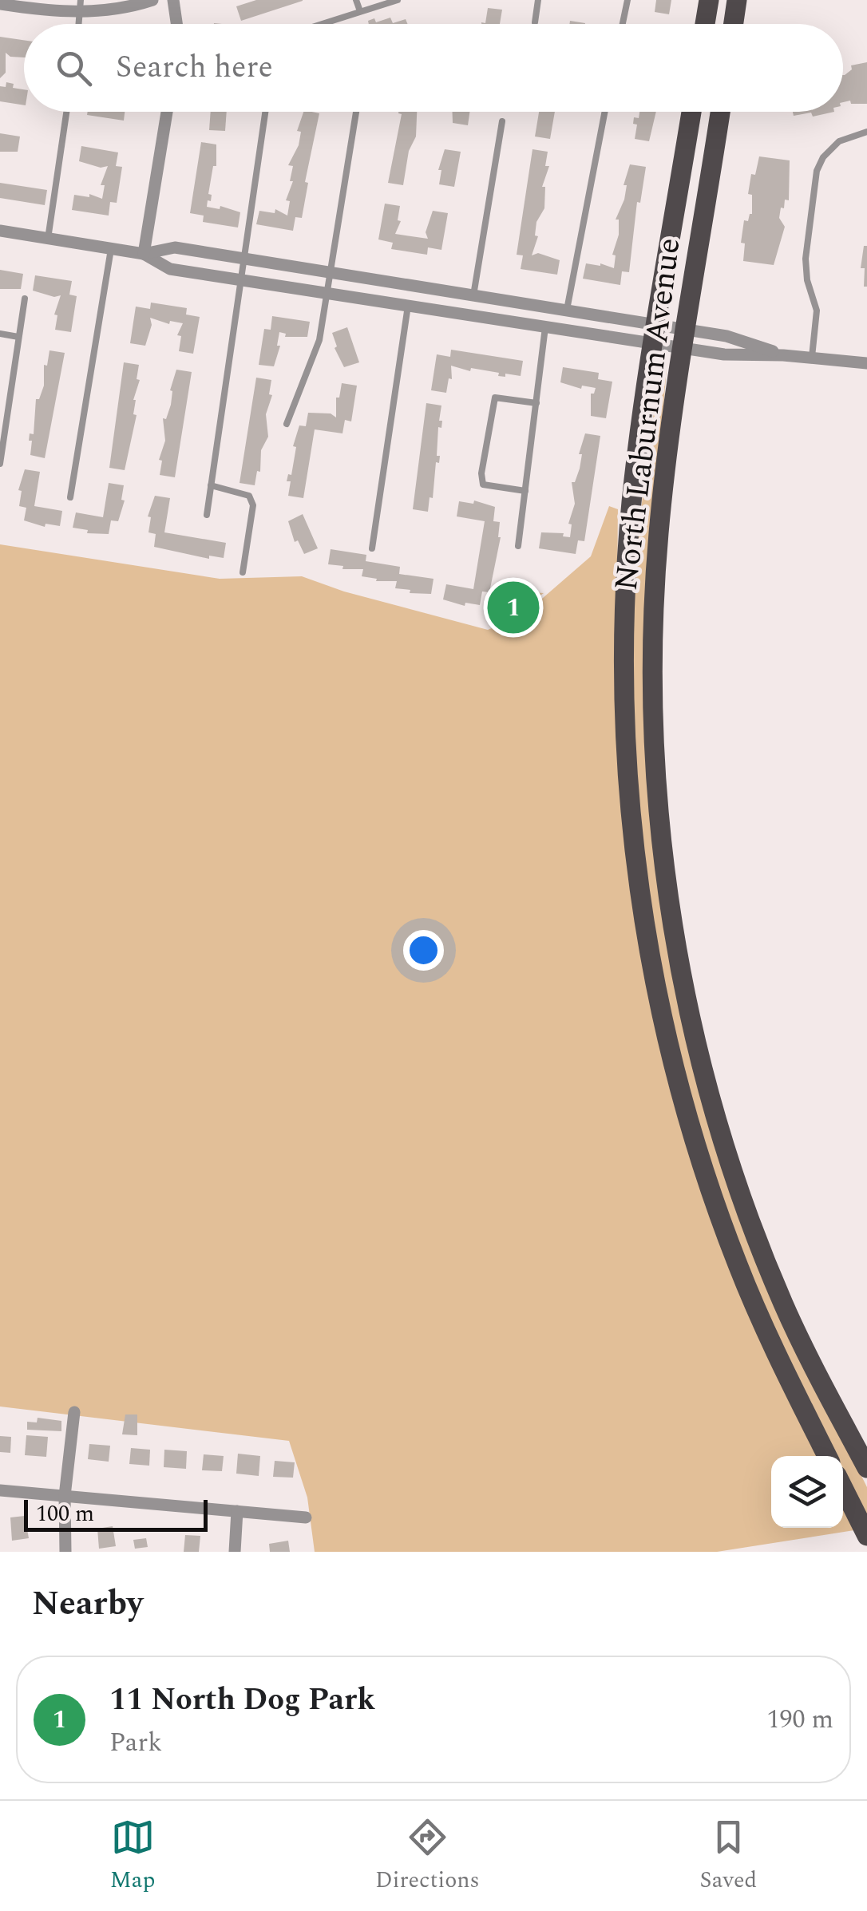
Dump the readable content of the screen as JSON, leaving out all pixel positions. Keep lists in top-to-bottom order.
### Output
{
  "streets": {
    "main road": ["North Laburnum Avenue"]
  },
  "scale_bar": "100 m",
  "page": {
    "search": "Search here",
    "pins": "1",
    "scale": "100 m",
    "heading": "Nearby",
    "list": [
      {
        "mark": "1",
        "name": "11 North Dog Park",
        "note": "Park",
        "value": "190 m"
      }
    ],
    "nav": ["Map", "Directions", "Saved"]
  }
}
